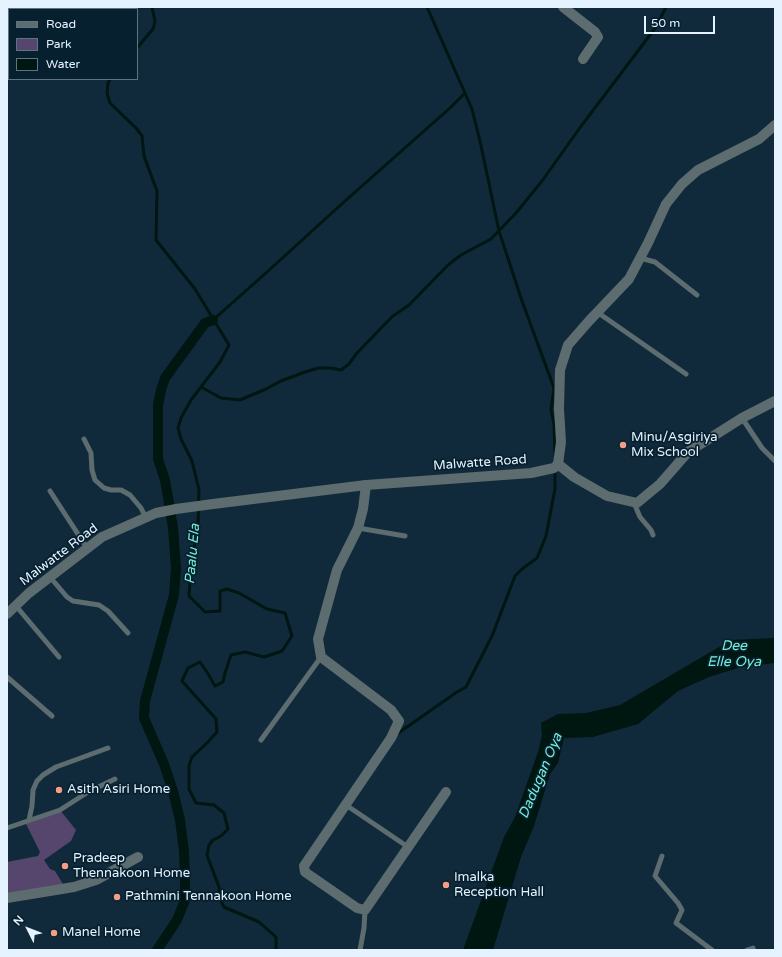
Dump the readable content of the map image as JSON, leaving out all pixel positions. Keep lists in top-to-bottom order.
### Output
{
  "streets": {
    "street": ["Malwatte Road"]
  },
  "water": ["Paalu Ela", "Dee Elle Oya", "Dadugan Oya"],
  "places": [
    "Minu/Asgiriya Mix School",
    "Asith Asiri Home",
    "Pradeep Thennakoon Home",
    "Imalka Reception Hall",
    "Pathmini Tennakoon Home",
    "Manel Home"
  ],
  "legend": ["Road", "Park", "Water"],
  "scale_bar": "50 m",
  "north": "top left"
}
